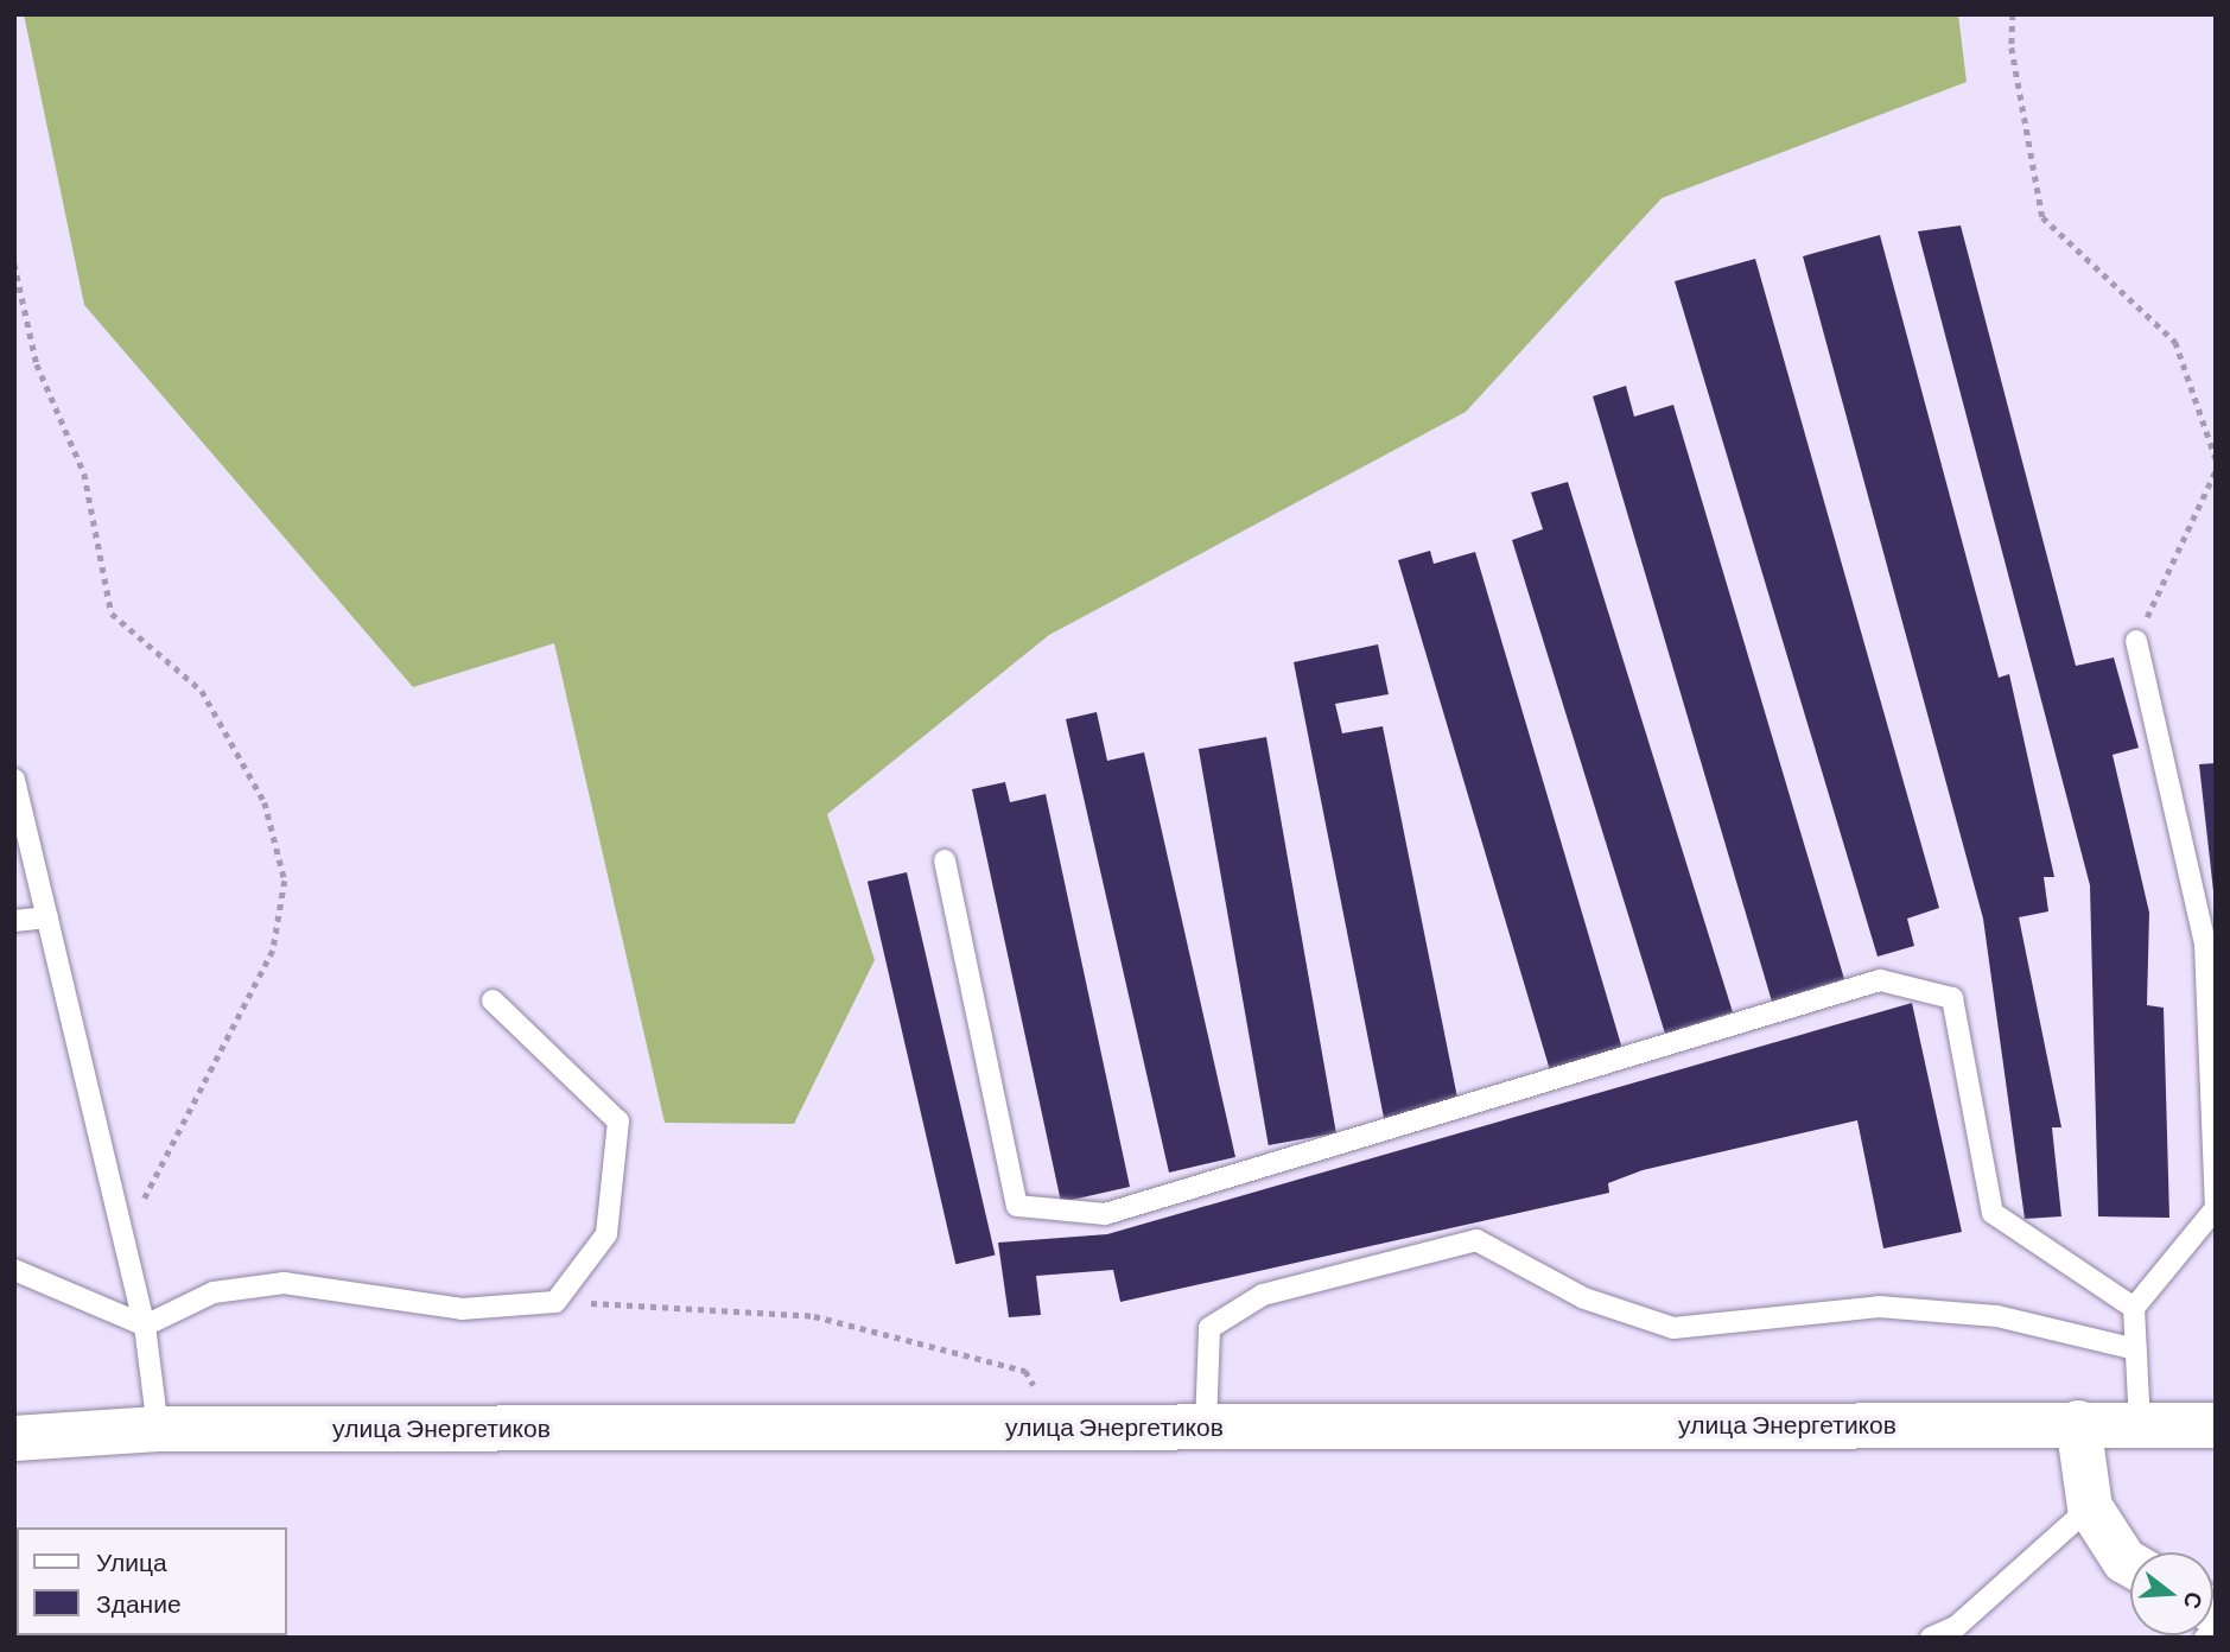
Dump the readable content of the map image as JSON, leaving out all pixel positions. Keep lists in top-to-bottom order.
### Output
{
  "streets": {
    "main road": ["улица Энергетиков"]
  },
  "legend": ["Улица", "Здание"],
  "north": "right"
}
